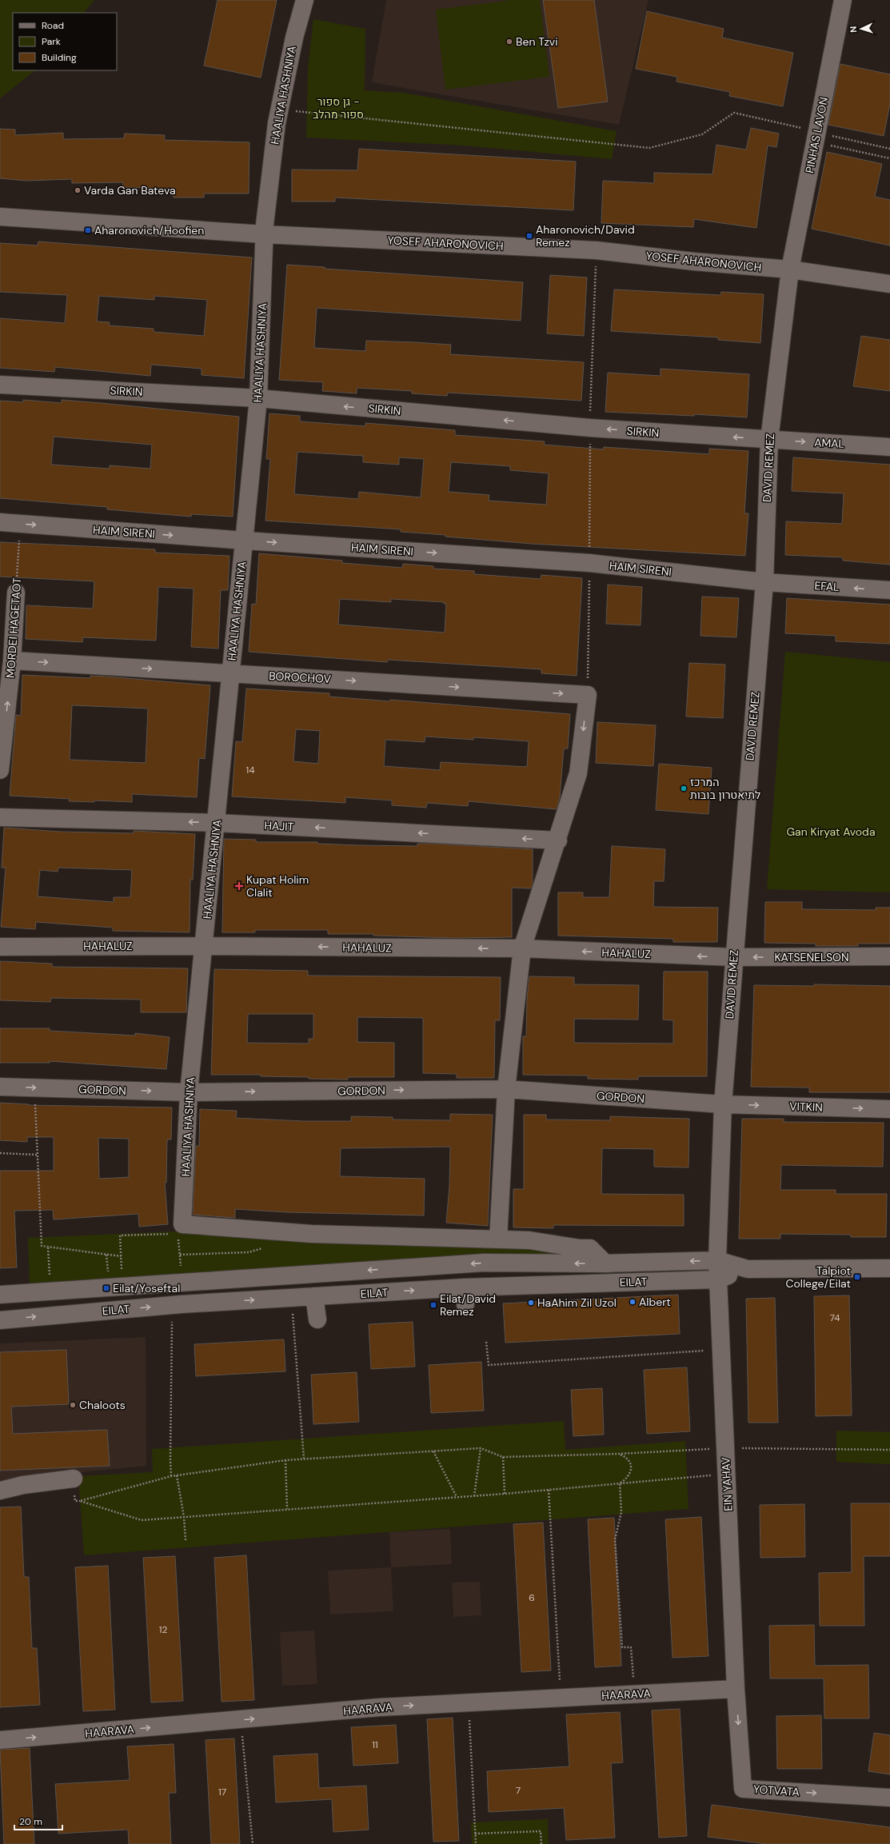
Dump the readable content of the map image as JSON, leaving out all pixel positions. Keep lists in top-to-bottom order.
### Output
{
  "streets": {
    "street": [
      "HAALIYA HASHNIYA",
      "PINHAS LAVON",
      "YOSEF AHARONOVICH",
      "SIRKIN",
      "AMAL",
      "DAVID REMEZ",
      "HAIM SIRENI",
      "EFAL",
      "MORDEI HAGETAOT",
      "BOROCHOV",
      "HAJIT",
      "HAHALUZ",
      "KATSENELSON",
      "GORDON",
      "VITKIN",
      "EILAT",
      "EIN YAHAV",
      "HAARAVA",
      "YOTVATA"
    ]
  },
  "crossings": [
    ["HAALIYA HASHNIYA", "YOSEF AHARONOVICH"],
    ["HAALIYA HASHNIYA", "SIRKIN"],
    ["HAALIYA HASHNIYA", "HAIM SIRENI"],
    ["HAALIYA HASHNIYA", "BOROCHOV"],
    ["HAALIYA HASHNIYA", "HAJIT"],
    ["HAALIYA HASHNIYA", "HAHALUZ"],
    ["HAALIYA HASHNIYA", "GORDON"],
    ["PINHAS LAVON", "YOSEF AHARONOVICH"],
    ["PINHAS LAVON", "DAVID REMEZ"],
    ["YOSEF AHARONOVICH", "DAVID REMEZ"],
    ["SIRKIN", "AMAL"],
    ["SIRKIN", "DAVID REMEZ"],
    ["AMAL", "DAVID REMEZ"],
    ["DAVID REMEZ", "HAIM SIRENI"],
    ["DAVID REMEZ", "EFAL"],
    ["DAVID REMEZ", "HAHALUZ"],
    ["DAVID REMEZ", "KATSENELSON"],
    ["DAVID REMEZ", "GORDON"],
    ["DAVID REMEZ", "VITKIN"],
    ["DAVID REMEZ", "EILAT"],
    ["DAVID REMEZ", "EIN YAHAV"],
    ["HAIM SIRENI", "EFAL"],
    ["HAIM SIRENI", "MORDEI HAGETAOT"],
    ["MORDEI HAGETAOT", "BOROCHOV"],
    ["HAHALUZ", "KATSENELSON"],
    ["GORDON", "VITKIN"],
    ["EILAT", "EIN YAHAV"],
    ["EIN YAHAV", "HAARAVA"],
    ["EIN YAHAV", "YOTVATA"],
    ["HAARAVA", "YOTVATA"]
  ],
  "one_way": [
    "SIRKIN",
    "AMAL",
    "HAIM SIRENI",
    "EFAL",
    "MORDEI HAGETAOT",
    "BOROCHOV",
    "HAJIT",
    "HAHALUZ",
    "KATSENELSON",
    "VITKIN",
    "HAARAVA"
  ],
  "parks": ["גן ספור - ספור מהלב", "Gan Kiryat Avoda"],
  "places": {
    "other": [
      "Ben Tzvi",
      "Varda Gan Bateva",
      "המרכז לתיאטרון בובות",
      "Albert",
      "HaAhim Zil Uzol",
      "Chaloots"
    ],
    "transit": [
      "Aharonovich/Hoofien",
      "Aharonovich/David Remez",
      "Talpiot College/Eilat",
      "Eilat/Yoseftal",
      "Eilat/David Remez"
    ],
    "health": ["Kupat Holim Clalit"]
  },
  "house_numbers": [
    "14",
    "74",
    "6",
    "12",
    "11",
    "7",
    "17"
  ],
  "legend": ["Road", "Park", "Building"],
  "scale_bar": "20 m",
  "north": "left"
}
